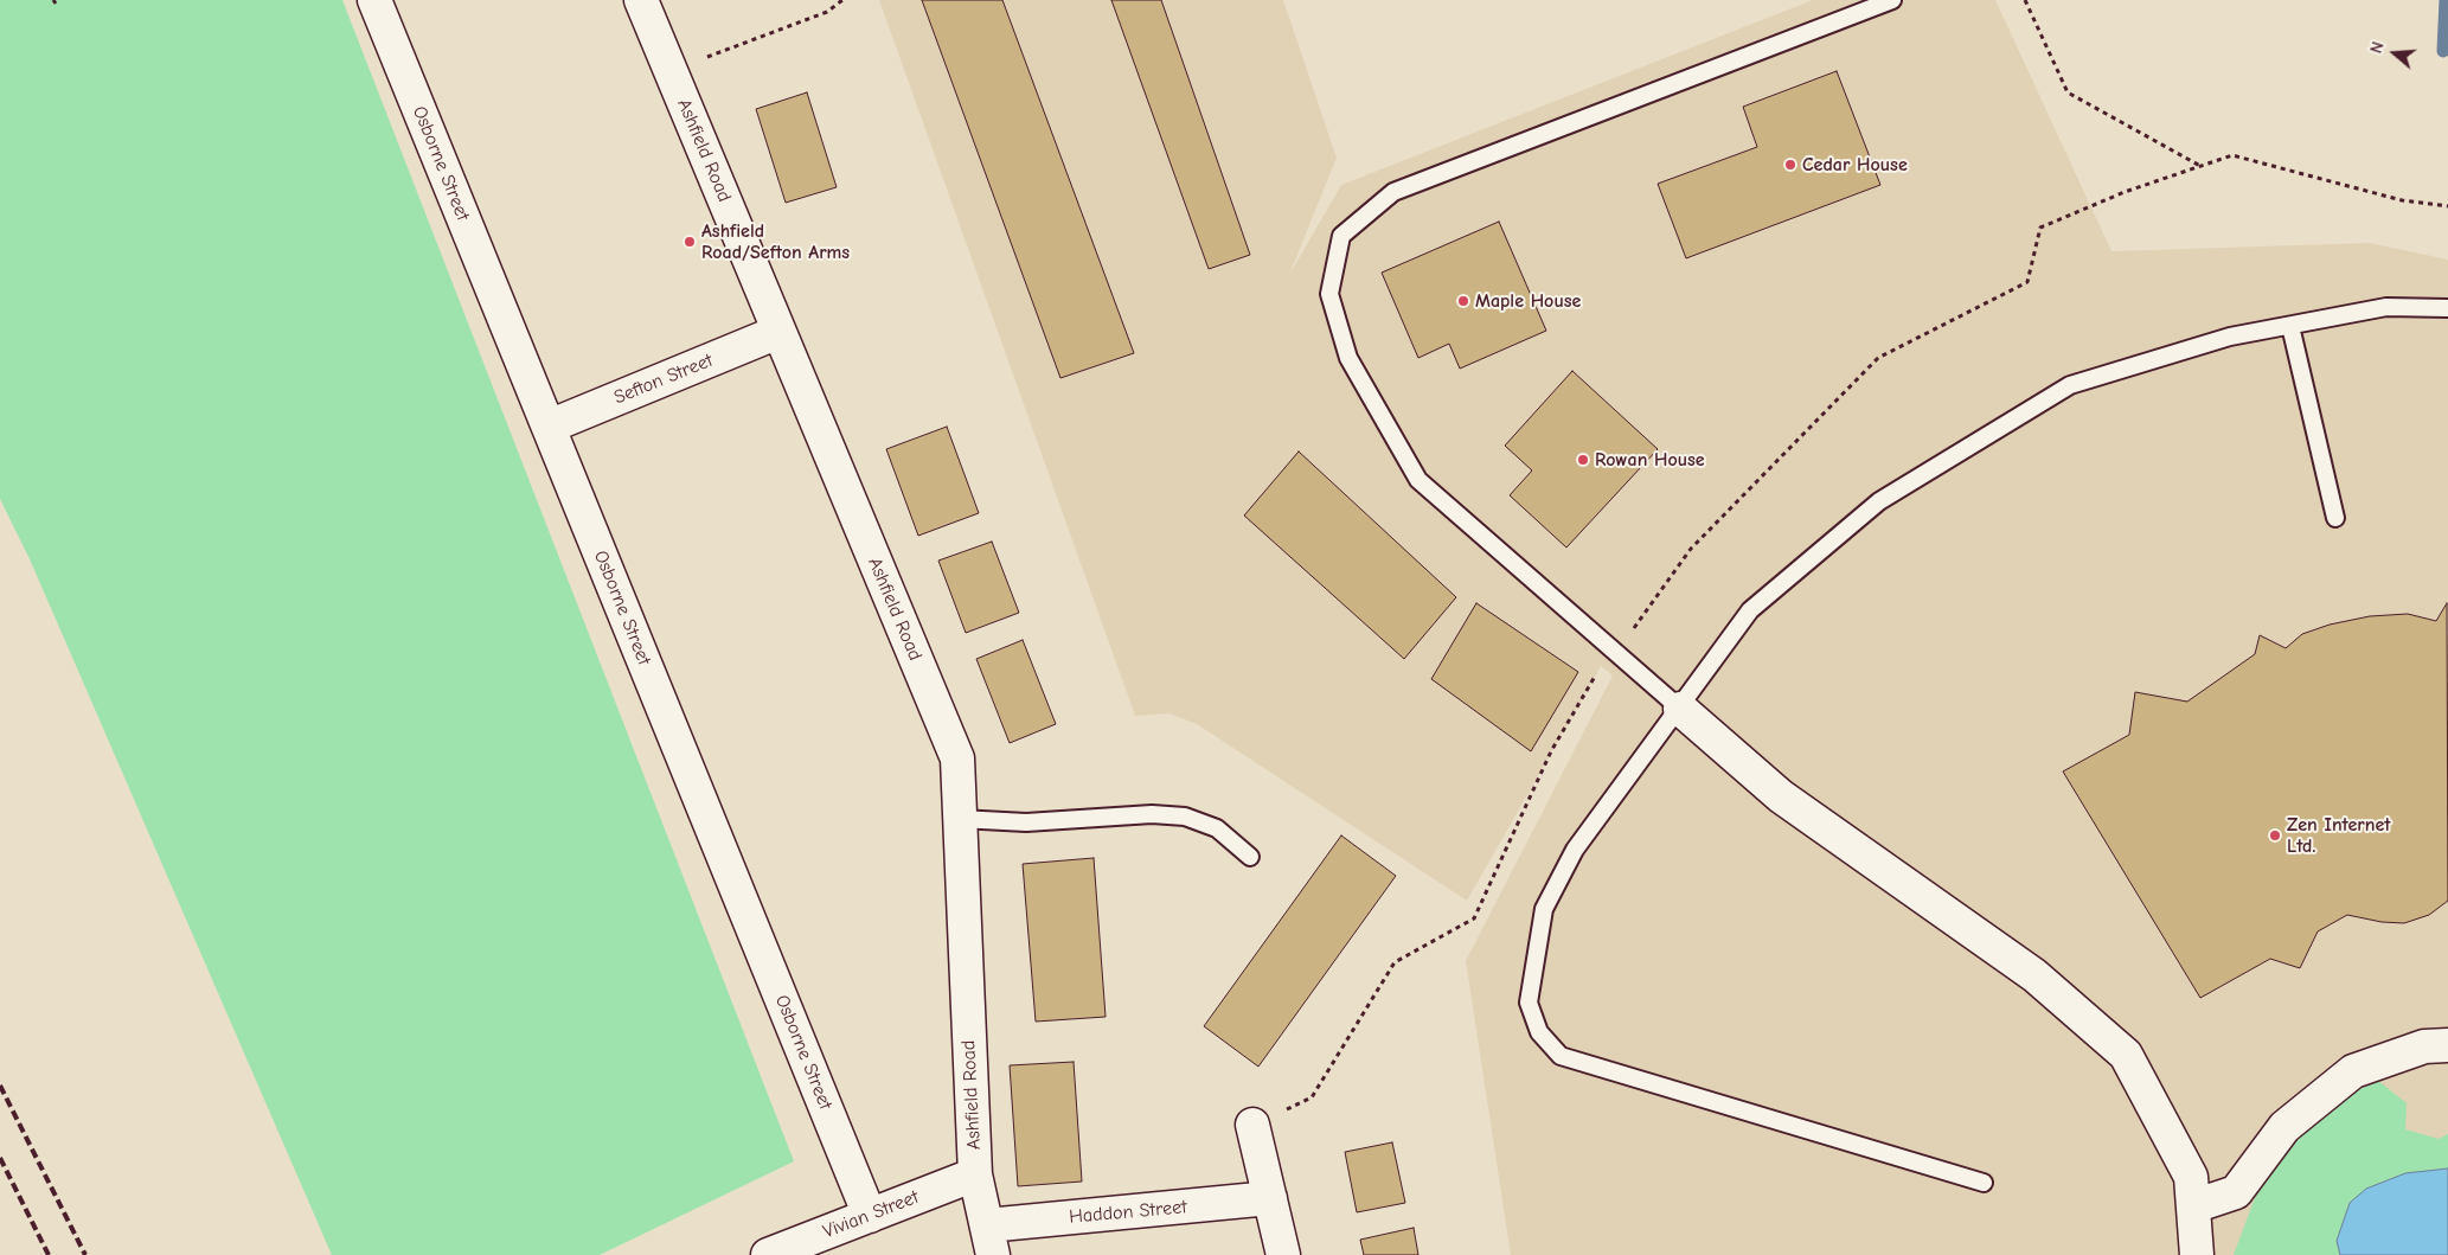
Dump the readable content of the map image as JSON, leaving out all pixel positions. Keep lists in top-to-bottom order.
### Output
{
  "streets": {
    "street": [
      "Ashfield Road",
      "Osborne Street",
      "Sefton Street",
      "Haddon Street",
      "Vivian Street"
    ]
  },
  "crossings": [
    ["Ashfield Road", "Sefton Street"],
    ["Ashfield Road", "Haddon Street"],
    ["Ashfield Road", "Vivian Street"],
    ["Osborne Street", "Sefton Street"],
    ["Osborne Street", "Vivian Street"]
  ],
  "places": [
    "Cedar House",
    "Ashfield Road/Sefton Arms",
    "Maple House",
    "Rowan House",
    "Zen Internet Ltd."
  ],
  "north": "left"
}
